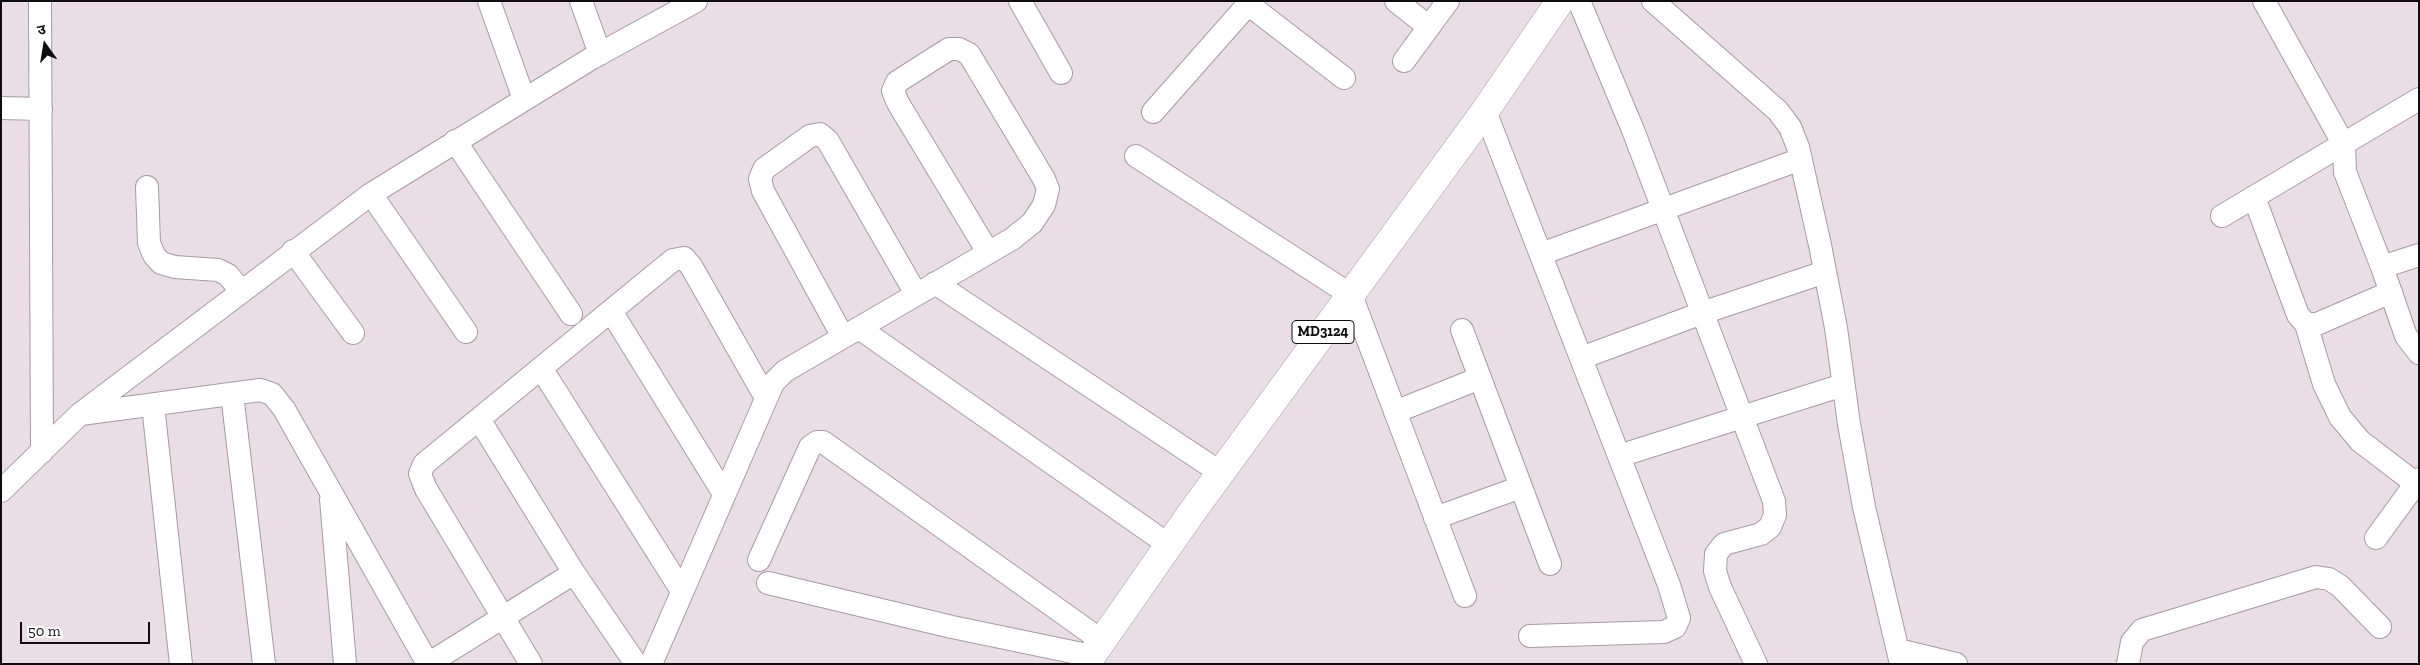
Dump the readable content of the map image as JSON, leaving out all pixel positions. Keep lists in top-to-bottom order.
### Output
{
  "streets": {
    "main road": ["MD3124"]
  },
  "scale_bar": "50 m",
  "north": "top"
}
